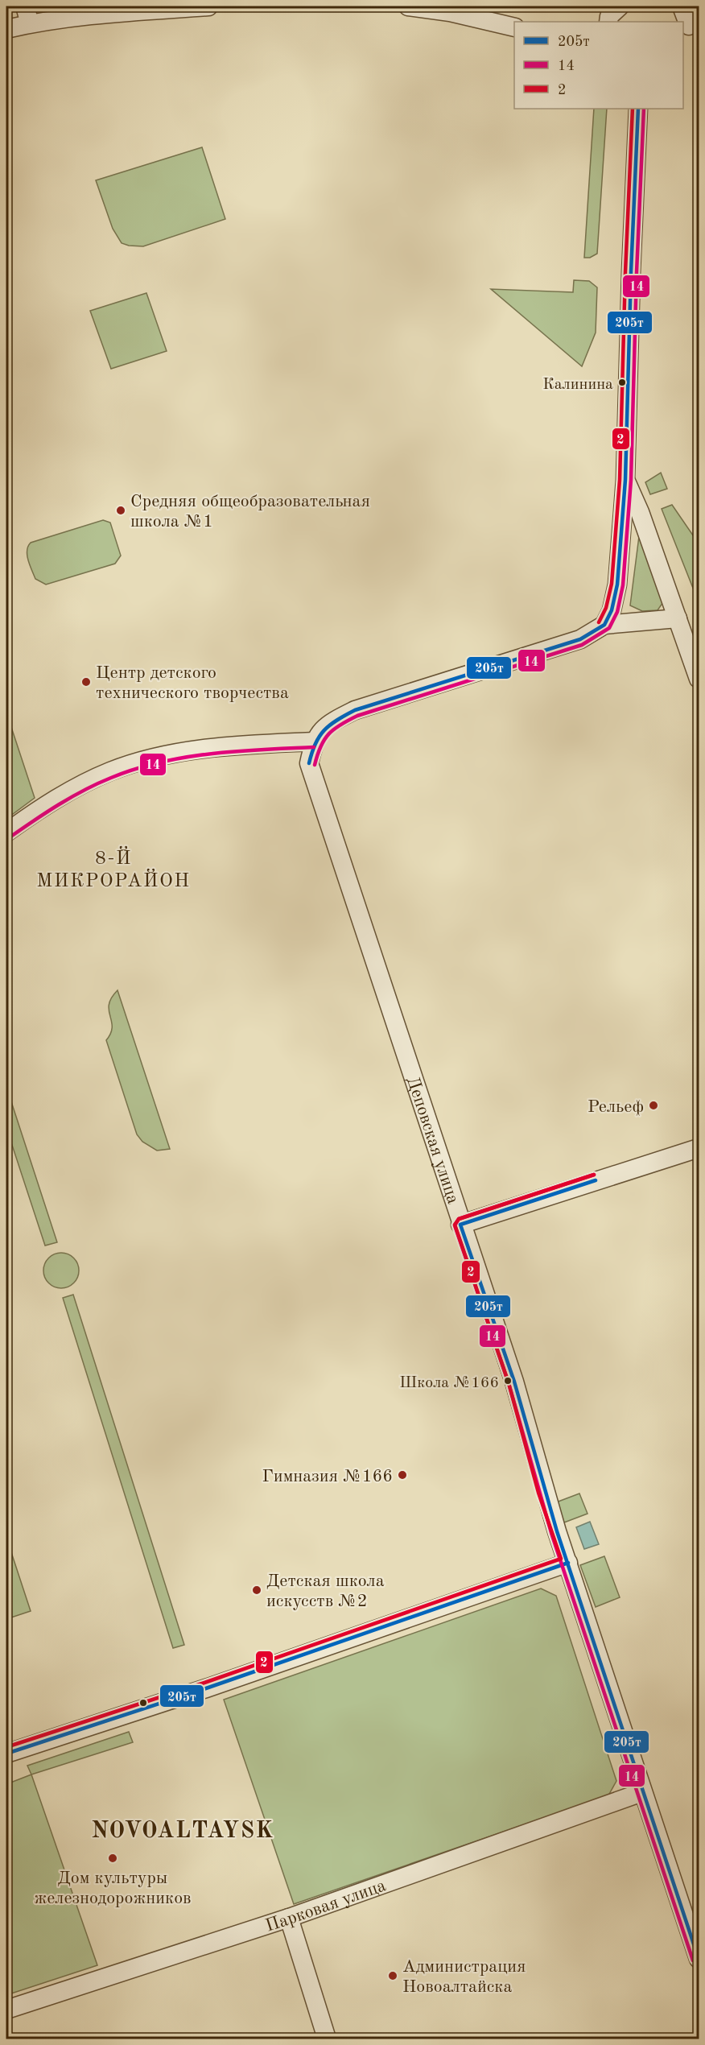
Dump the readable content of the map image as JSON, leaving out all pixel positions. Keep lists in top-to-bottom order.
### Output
{
  "streets": {
    "street": ["Деповская улица", "Парковая улица"]
  },
  "crossings": [
    ["Деповская улица", "Парковая улица"]
  ],
  "districts": ["8-Й МИКРОРАЙОН", "NOVOALTAYSK"],
  "places": [
    "Калинина",
    "Средняя общеобразовательная школа №1",
    "Центр детского технического творчества",
    "Рельеф",
    "Школа №166",
    "Гимназия №166",
    "Детская школа искусств №2",
    "Дом культуры железнодорожников",
    "Администрация Новоалтайска"
  ],
  "lines": ["transit line 205т", "transit line 14", "transit line 2"],
  "legend": ["205т", "14", "2"]
}
